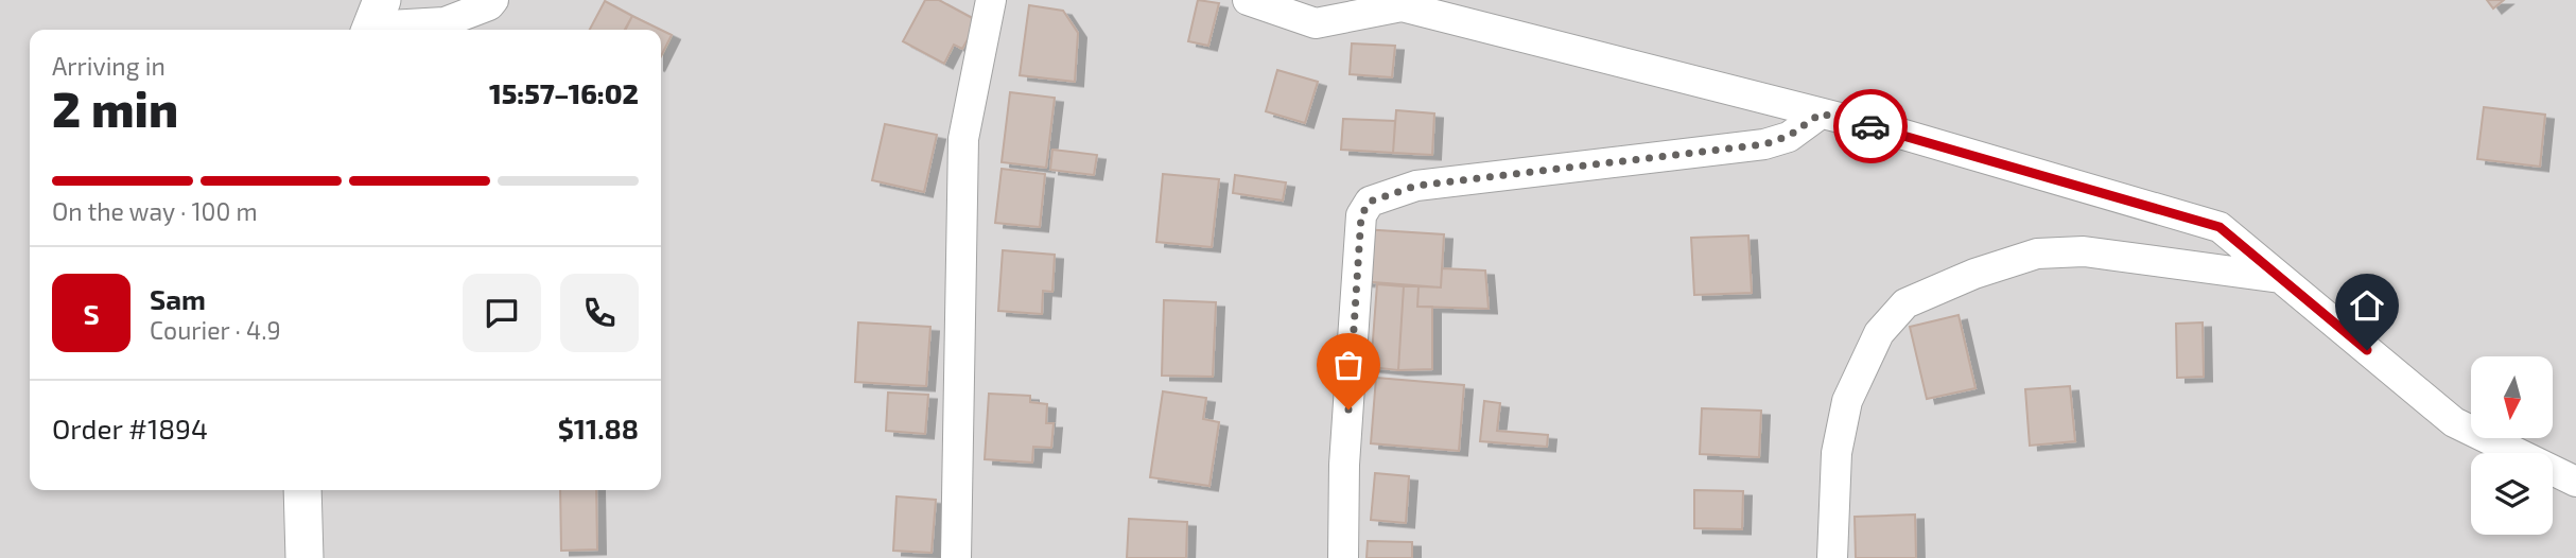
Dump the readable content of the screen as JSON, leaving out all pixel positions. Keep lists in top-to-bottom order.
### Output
{
  "north": "bottom",
  "page": {
    "heading": ["2 min", "Arriving in", "15:57–16:02"],
    "panel": [
      "Sam",
      "Courier · 4.9",
      "Order #1894",
      "$11.88"
    ],
    "bar": "On the way · 100 m",
    "round": "S"
  }
}
